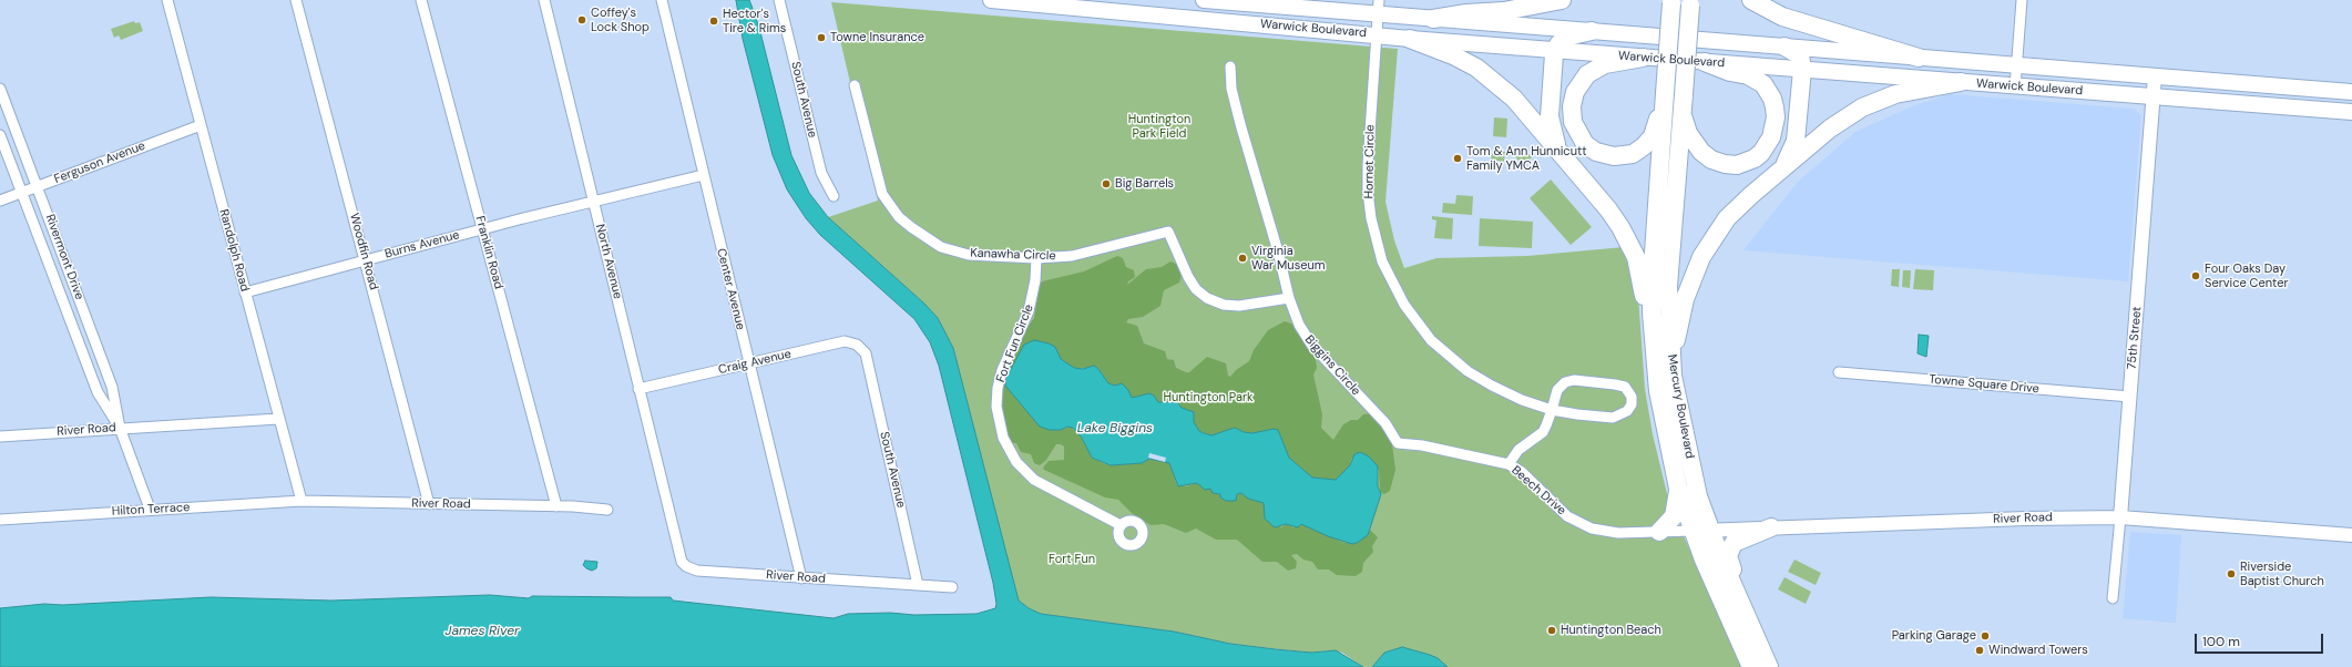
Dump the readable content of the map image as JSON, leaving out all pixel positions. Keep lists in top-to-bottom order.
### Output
{
  "streets": {
    "highway": ["Mercury Boulevard"],
    "main road": ["Warwick Boulevard"],
    "street": [
      "South Avenue",
      "Hornet Circle",
      "Ferguson Avenue",
      "Burns Avenue",
      "Randolph Road",
      "Woodfin Road",
      "Franklin Road",
      "Kanawha Circle",
      "Rivermont Drive",
      "North Avenue",
      "Center Avenue",
      "75th Street",
      "Fort Fun Circle",
      "Craig Avenue",
      "Biggins Circle",
      "Towne Square Drive",
      "River Road",
      "Beech Drive",
      "Hilton Terrace"
    ]
  },
  "crossings": [
    ["Warwick Boulevard", "Hornet Circle"],
    ["Warwick Boulevard", "75th Street"],
    ["South Avenue", "Craig Avenue"],
    ["South Avenue", "River Road"],
    ["Hornet Circle", "Beech Drive"],
    ["Ferguson Avenue", "Randolph Road"],
    ["Ferguson Avenue", "Rivermont Drive"],
    ["Burns Avenue", "Randolph Road"],
    ["Burns Avenue", "Woodfin Road"],
    ["Burns Avenue", "Franklin Road"],
    ["Burns Avenue", "North Avenue"],
    ["Burns Avenue", "Center Avenue"],
    ["Randolph Road", "River Road"],
    ["Randolph Road", "Hilton Terrace"],
    ["Woodfin Road", "River Road"],
    ["Franklin Road", "River Road"],
    ["Kanawha Circle", "Fort Fun Circle"],
    ["Kanawha Circle", "Biggins Circle"],
    ["Rivermont Drive", "River Road"],
    ["Rivermont Drive", "Hilton Terrace"],
    ["North Avenue", "Craig Avenue"],
    ["North Avenue", "River Road"],
    ["Center Avenue", "Craig Avenue"],
    ["Center Avenue", "River Road"],
    ["75th Street", "Towne Square Drive"],
    ["75th Street", "River Road"],
    ["Biggins Circle", "Beech Drive"],
    ["Mercury Boulevard", "River Road"],
    ["Mercury Boulevard", "Beech Drive"],
    ["River Road", "Beech Drive"],
    ["River Road", "Hilton Terrace"]
  ],
  "water": ["Lake Biggins", "James River"],
  "parks": ["Huntington Park Field", "Huntington Park", "Fort Fun"],
  "places": [
    "Coffey's Lock Shop",
    "Hector's Tire & Rims",
    "Towne Insurance",
    "Tom & Ann Hunnicutt Family YMCA",
    "Big Barrels",
    "Virginia War Museum",
    "Four Oaks Day Service Center",
    "Riverside Baptist Church",
    "Huntington Beach",
    "Parking Garage",
    "Windward Towers"
  ],
  "scale_bar": "100 m"
}
